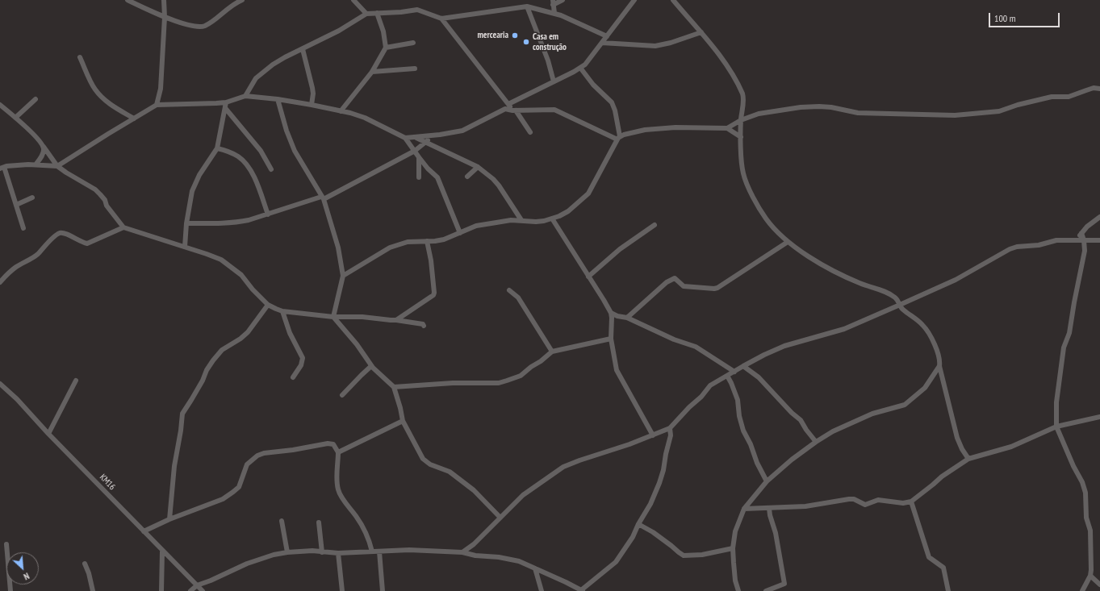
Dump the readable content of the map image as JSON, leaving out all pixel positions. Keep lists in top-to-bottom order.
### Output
{
  "streets": {
    "street": ["KM16"]
  },
  "places": ["mercearia", "Casa em construção"],
  "scale_bar": "100 m",
  "north": "bottom right"
}
